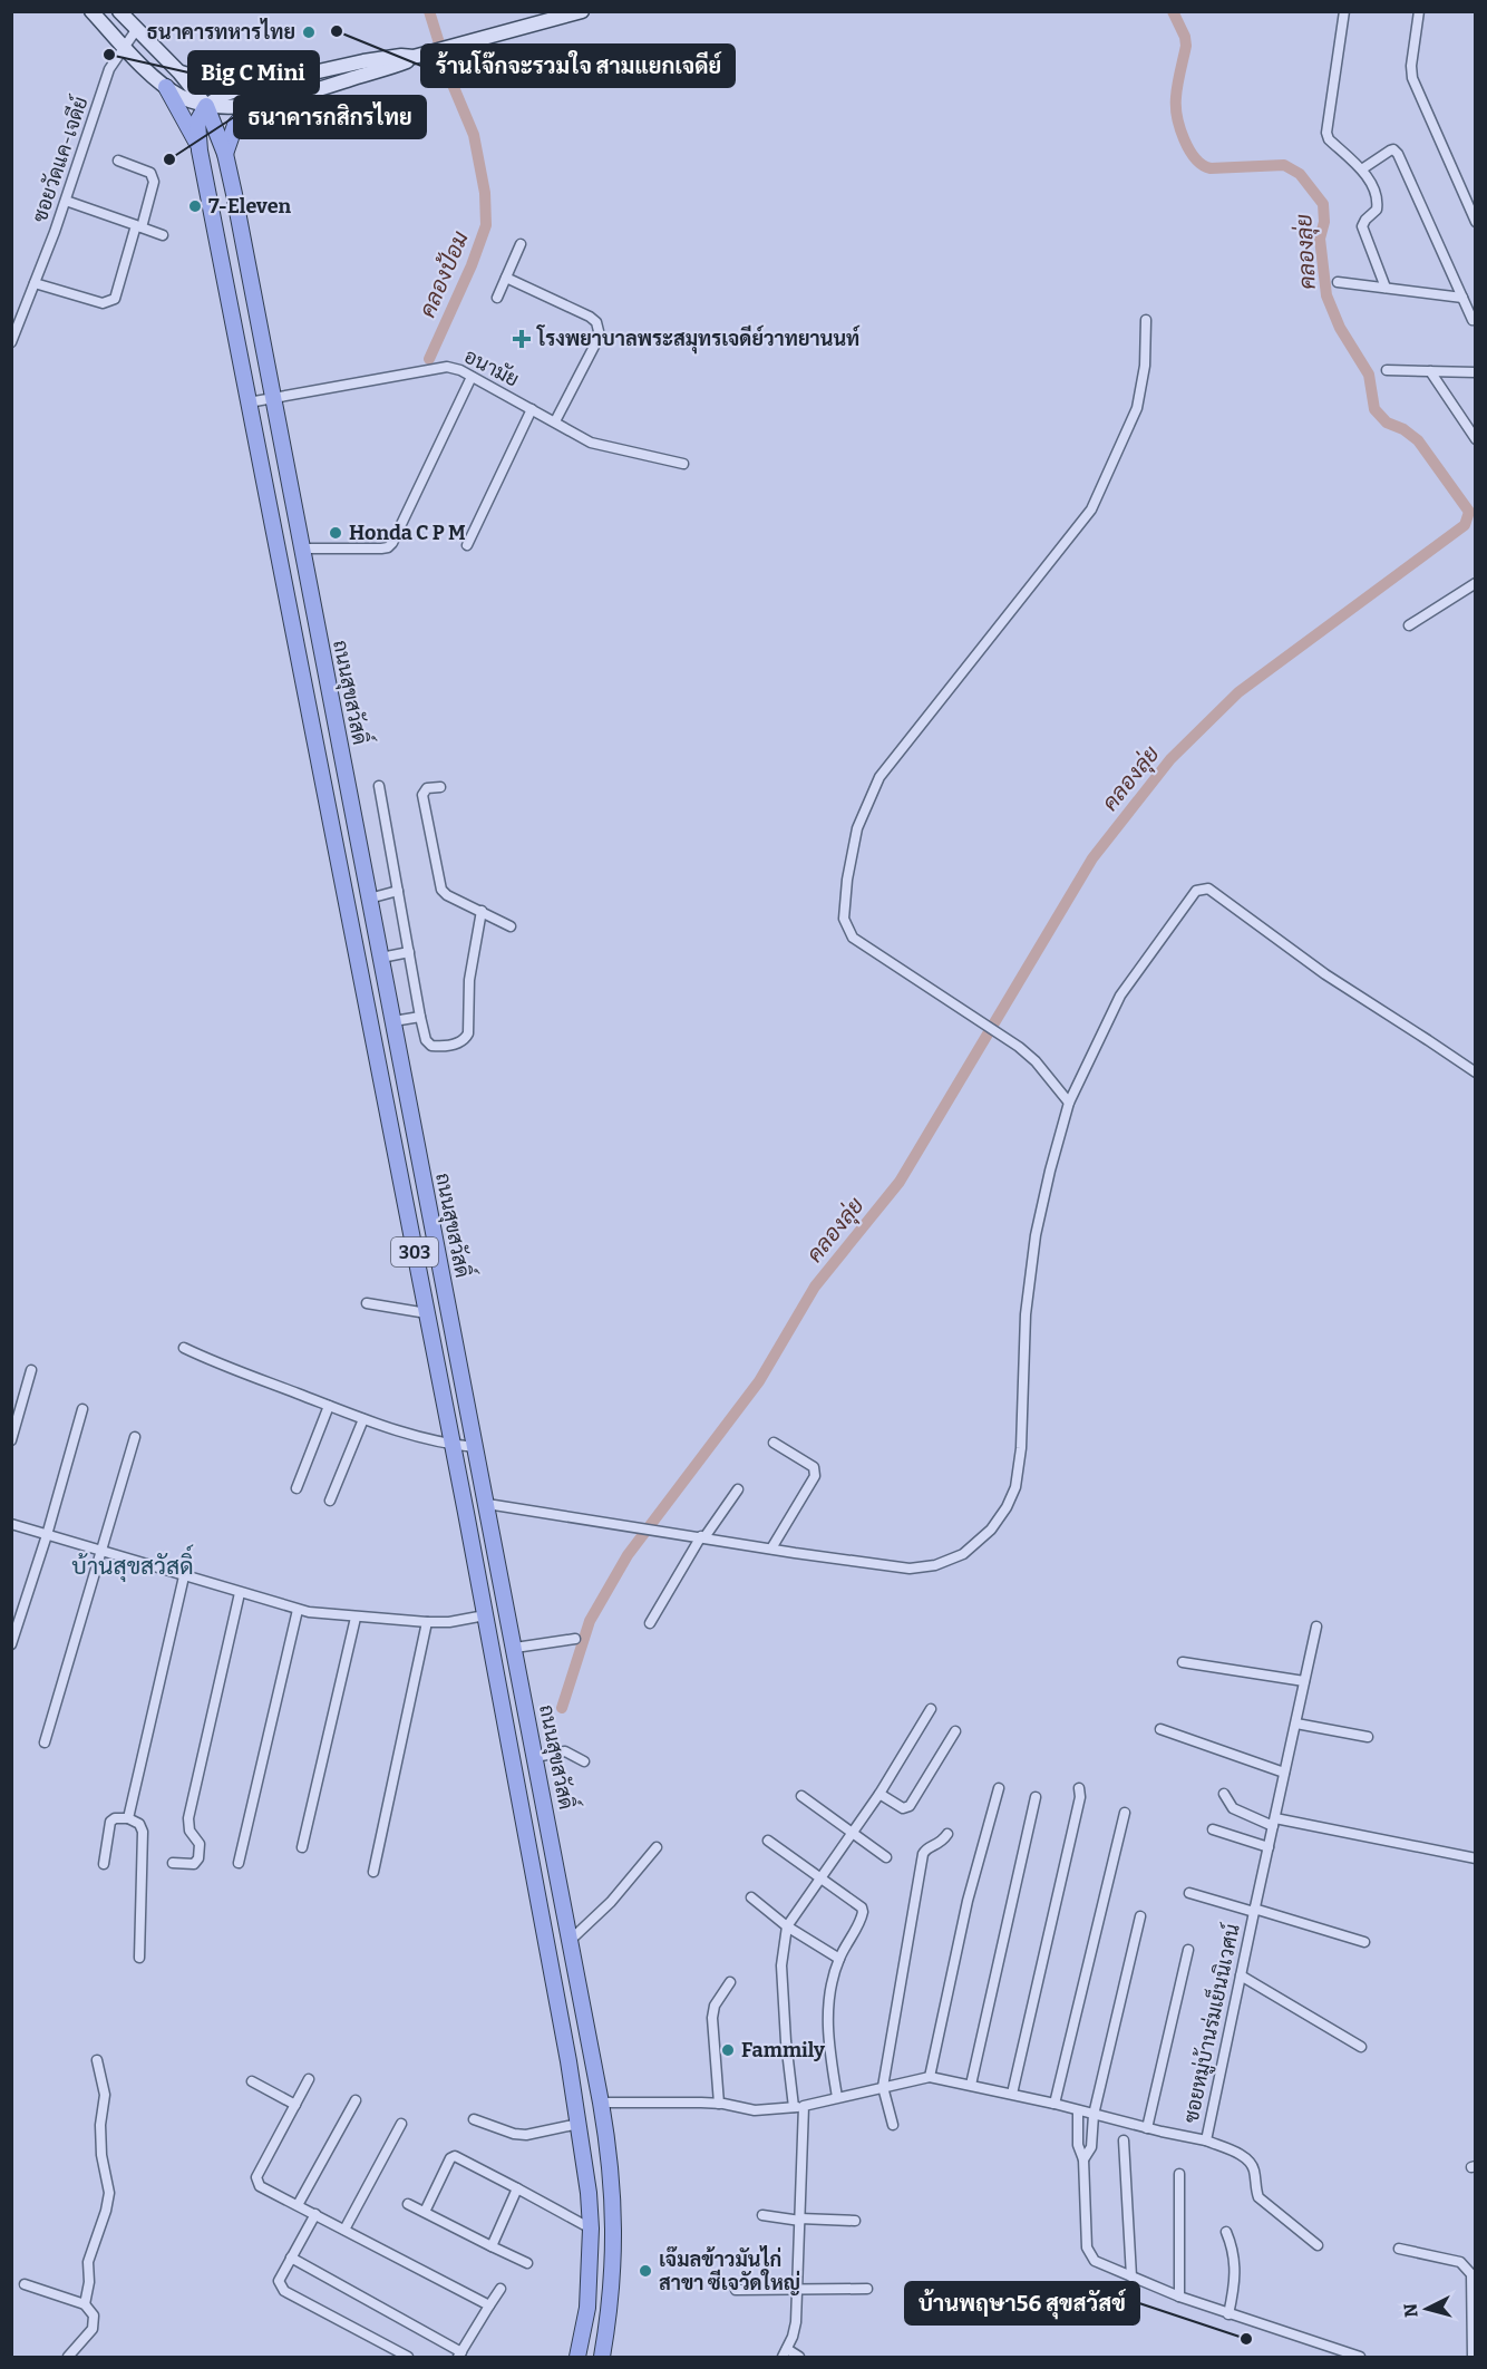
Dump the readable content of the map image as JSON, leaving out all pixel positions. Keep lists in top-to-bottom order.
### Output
{
  "streets": {
    "main road": ["ถนนสุขสวัสดิ์", "303"],
    "street": ["ซอยวัดแค-เจดีย์", "อนามัย", "ซอยหมู่บ้านร่มเย็นนิเวศน์"]
  },
  "crossings": [
    ["ซอยวัดแค-เจดีย์", "ถนนสุขสวัสดิ์"],
    ["อนามัย", "ถนนสุขสวัสดิ์"],
    ["ถนนสุขสวัสดิ์", "ซอยหมู่บ้านร่มเย็นนิเวศน์"]
  ],
  "districts": ["บ้านสุขสวัสดิ์"],
  "water": ["คลองลุ่ย", "คลองป้อม"],
  "places": {
    "other": [
      "ร้านโจ๊กจะรวมใจ สามแยกเจดีย์",
      "ธนาคารทหารไทย",
      "Big C Mini",
      "ธนาคารกสิกรไทย",
      "7-Eleven",
      "Honda C P M",
      "Fammily",
      "เจ๊มลข้าวมันไก่ สาขา ซีเจวัดใหญ่",
      "บ้านพฤษา56 สุขสวัสข์"
    ],
    "health": ["โรงพยาบาลพระสมุทรเจดีย์วาทยานนท์"]
  },
  "north": "left"
}
